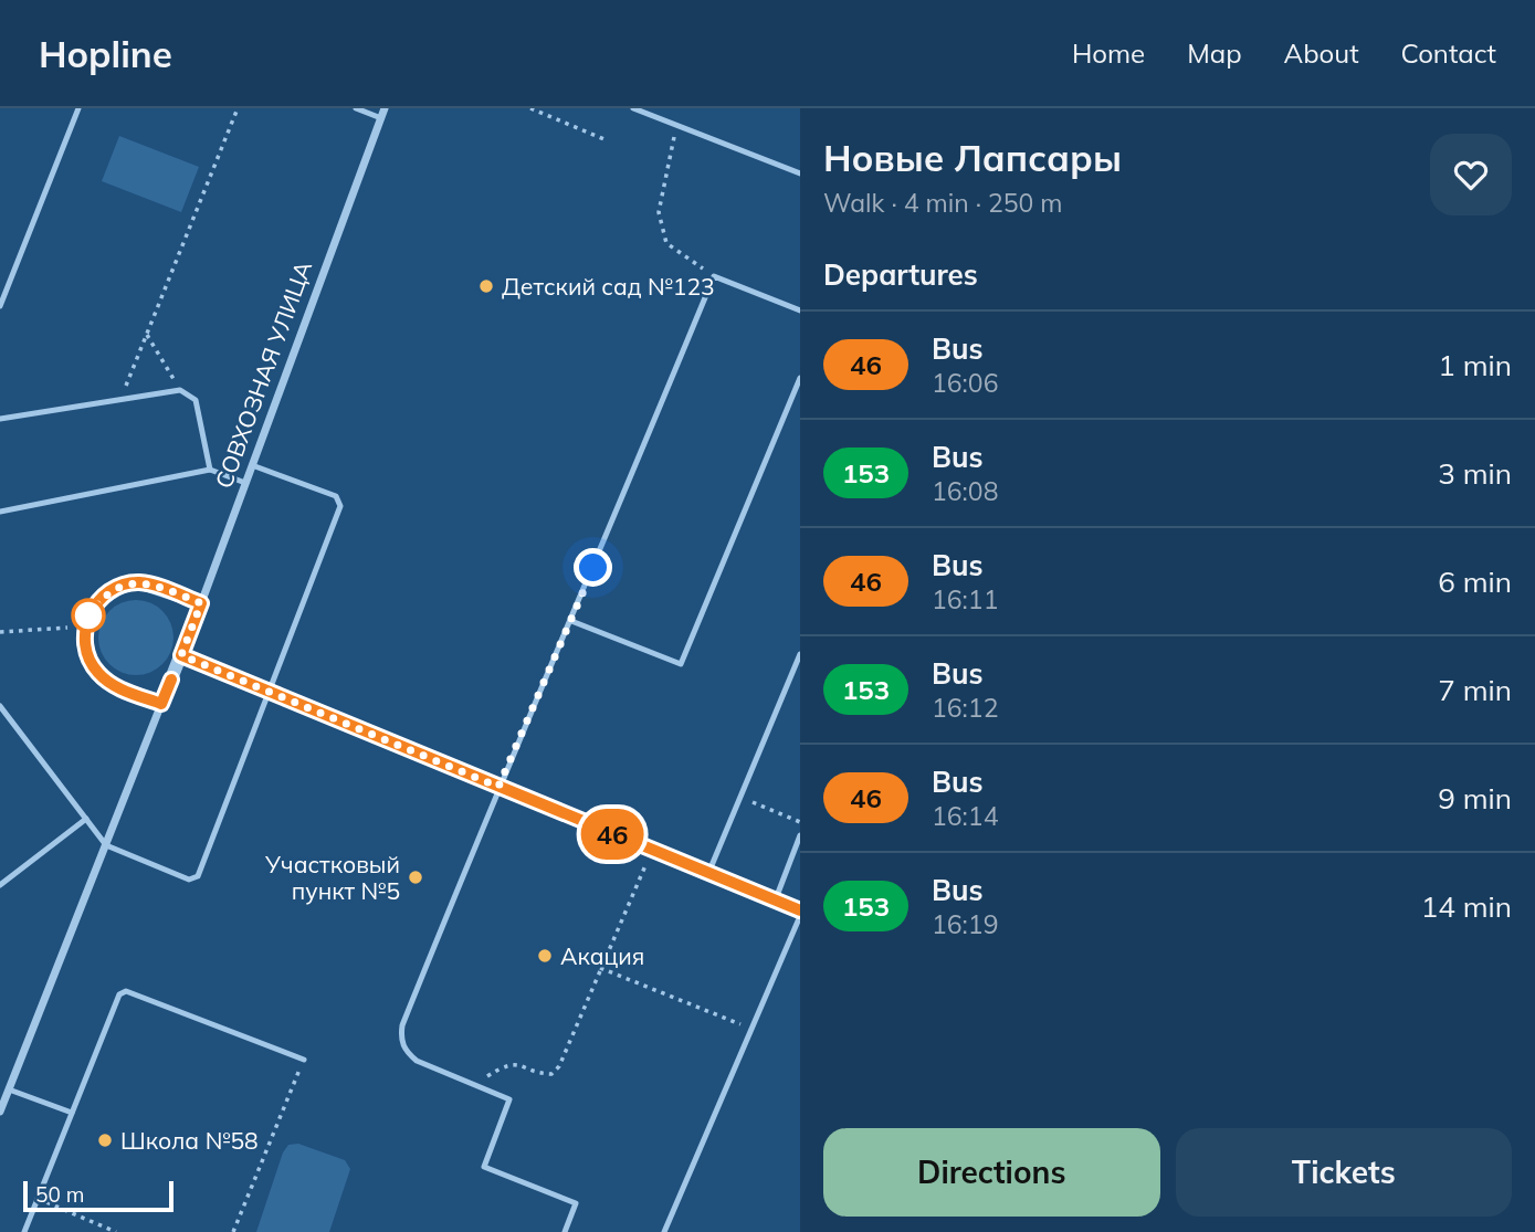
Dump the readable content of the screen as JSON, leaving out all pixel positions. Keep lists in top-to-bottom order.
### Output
{
  "streets": {
    "street": ["СОВХОЗНАЯ УЛИЦА"]
  },
  "places": [
    "Детский сад №123",
    "Участковый пункт №5",
    "Акация",
    "Школа №58"
  ],
  "lines": ["bus line 46"],
  "scale_bar": "50 m",
  "page": {
    "header": "Hopline",
    "nav": [
      "Home",
      "Map",
      "About",
      "Contact"
    ],
    "on_map": "46",
    "heading": [
      ["Новые Лапсары", "Walk · 4 min · 250 m"],
      "Departures"
    ],
    "list": [
      {
        "mark": "46",
        "name": "Bus",
        "note": "16:06",
        "value": "1 min"
      },
      {
        "mark": "153",
        "name": "Bus",
        "note": "16:08",
        "value": "3 min"
      },
      {
        "mark": "46",
        "name": "Bus",
        "note": "16:11",
        "value": "6 min"
      },
      {
        "mark": "153",
        "name": "Bus",
        "note": "16:12",
        "value": "7 min"
      },
      {
        "mark": "46",
        "name": "Bus",
        "note": "16:14",
        "value": "9 min"
      },
      {
        "mark": "153",
        "name": "Bus",
        "note": "16:19",
        "value": "14 min"
      }
    ],
    "buttons": ["Directions", "Tickets"],
    "scale": "50 m"
  }
}
